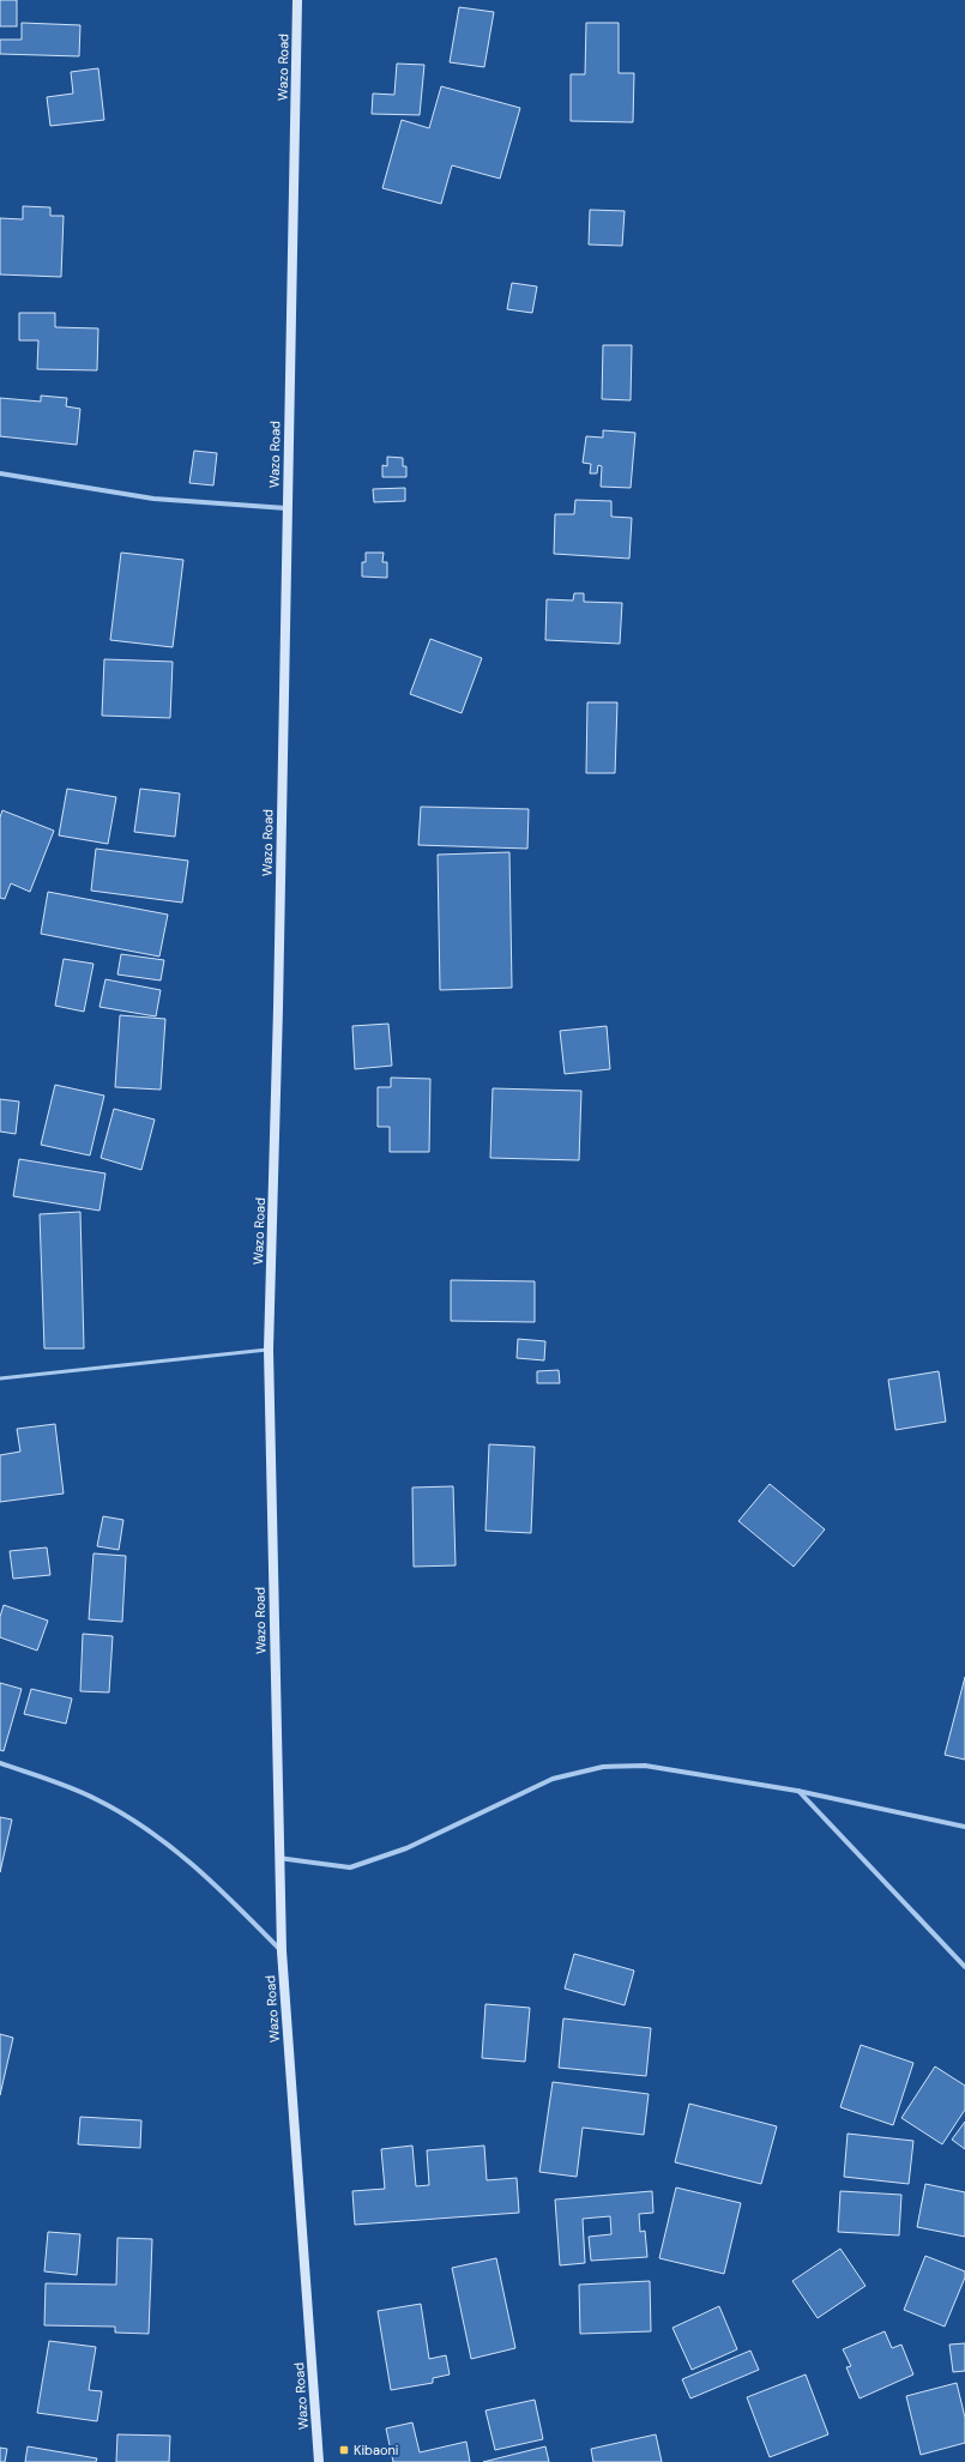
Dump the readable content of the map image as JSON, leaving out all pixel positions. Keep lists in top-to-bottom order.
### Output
{
  "streets": {
    "main road": ["Wazo Road"]
  },
  "places": {
    "transit": ["Kibaoni"]
  }
}
